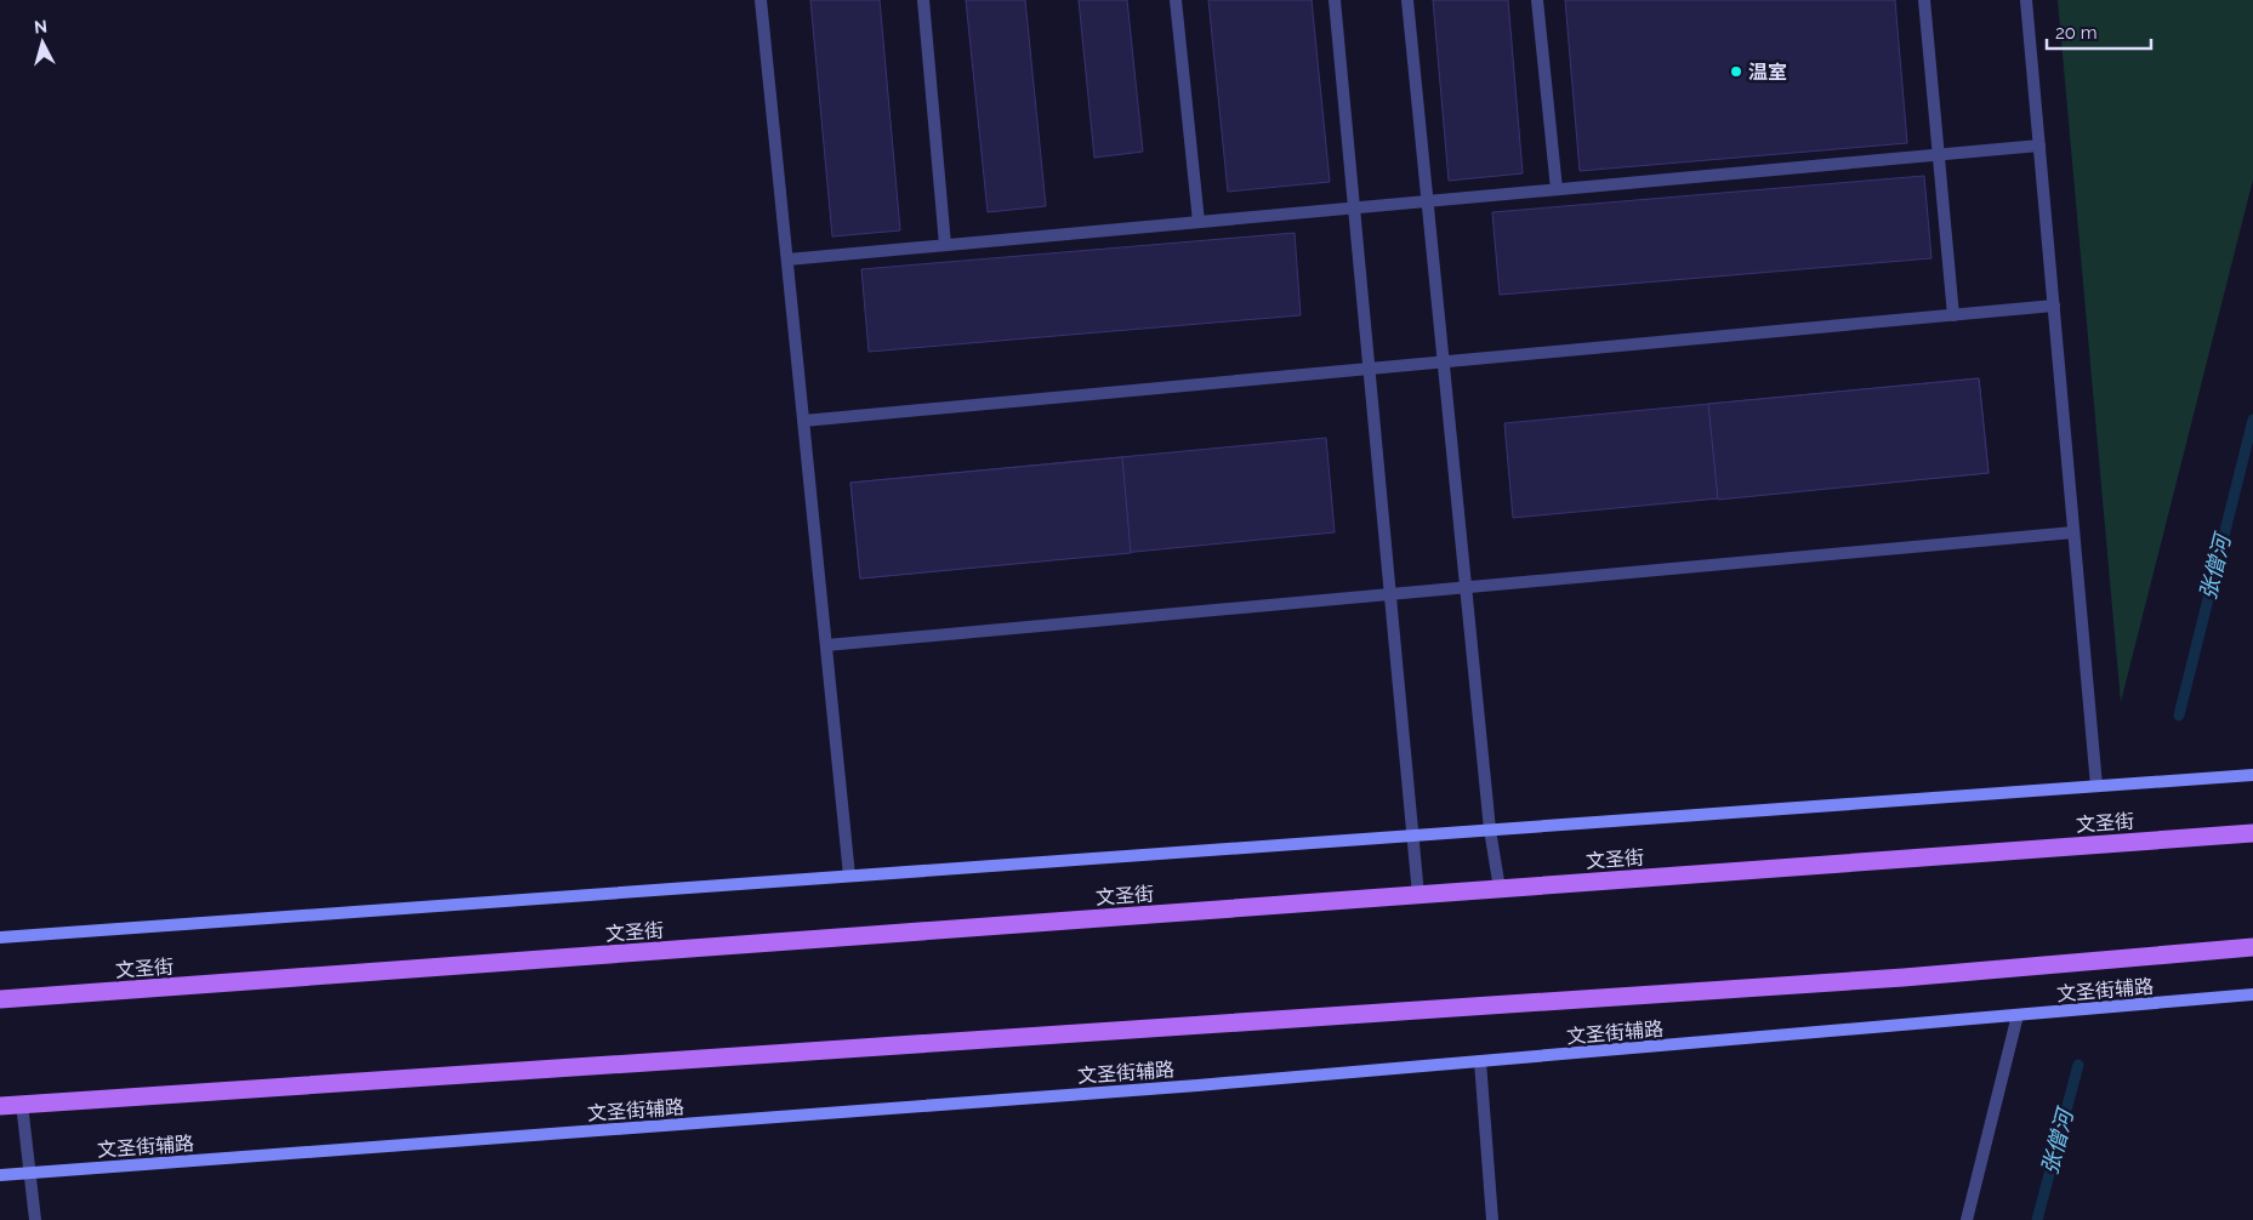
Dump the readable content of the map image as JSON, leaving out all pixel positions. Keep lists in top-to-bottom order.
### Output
{
  "streets": {
    "main road": ["文圣街"],
    "street": ["文圣街辅路"]
  },
  "water": ["张僧河"],
  "places": ["温室"],
  "scale_bar": "20 m",
  "north": "top"
}
